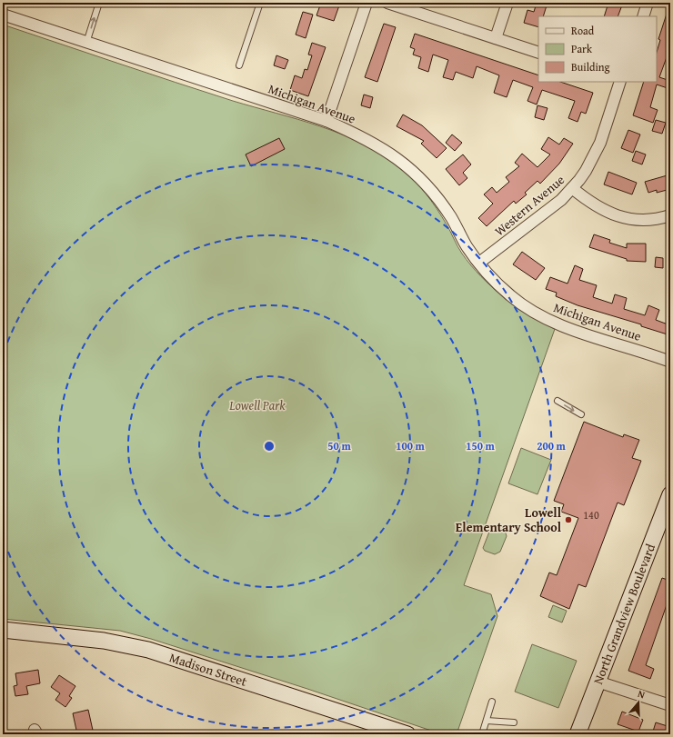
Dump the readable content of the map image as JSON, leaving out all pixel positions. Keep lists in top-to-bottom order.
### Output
{
  "streets": {
    "street": [
      "Michigan Avenue",
      "Western Avenue",
      "North Grandview Boulevard",
      "Madison Street"
    ]
  },
  "crossings": [
    ["Michigan Avenue", "Western Avenue"]
  ],
  "parks": ["Lowell Park"],
  "places": ["Lowell Elementary School"],
  "house_numbers": ["140"],
  "legend": ["Road", "Park", "Building"],
  "north": "top",
  "rings": [
    "50 m",
    "100 m",
    "150 m",
    "200 m"
  ]
}
